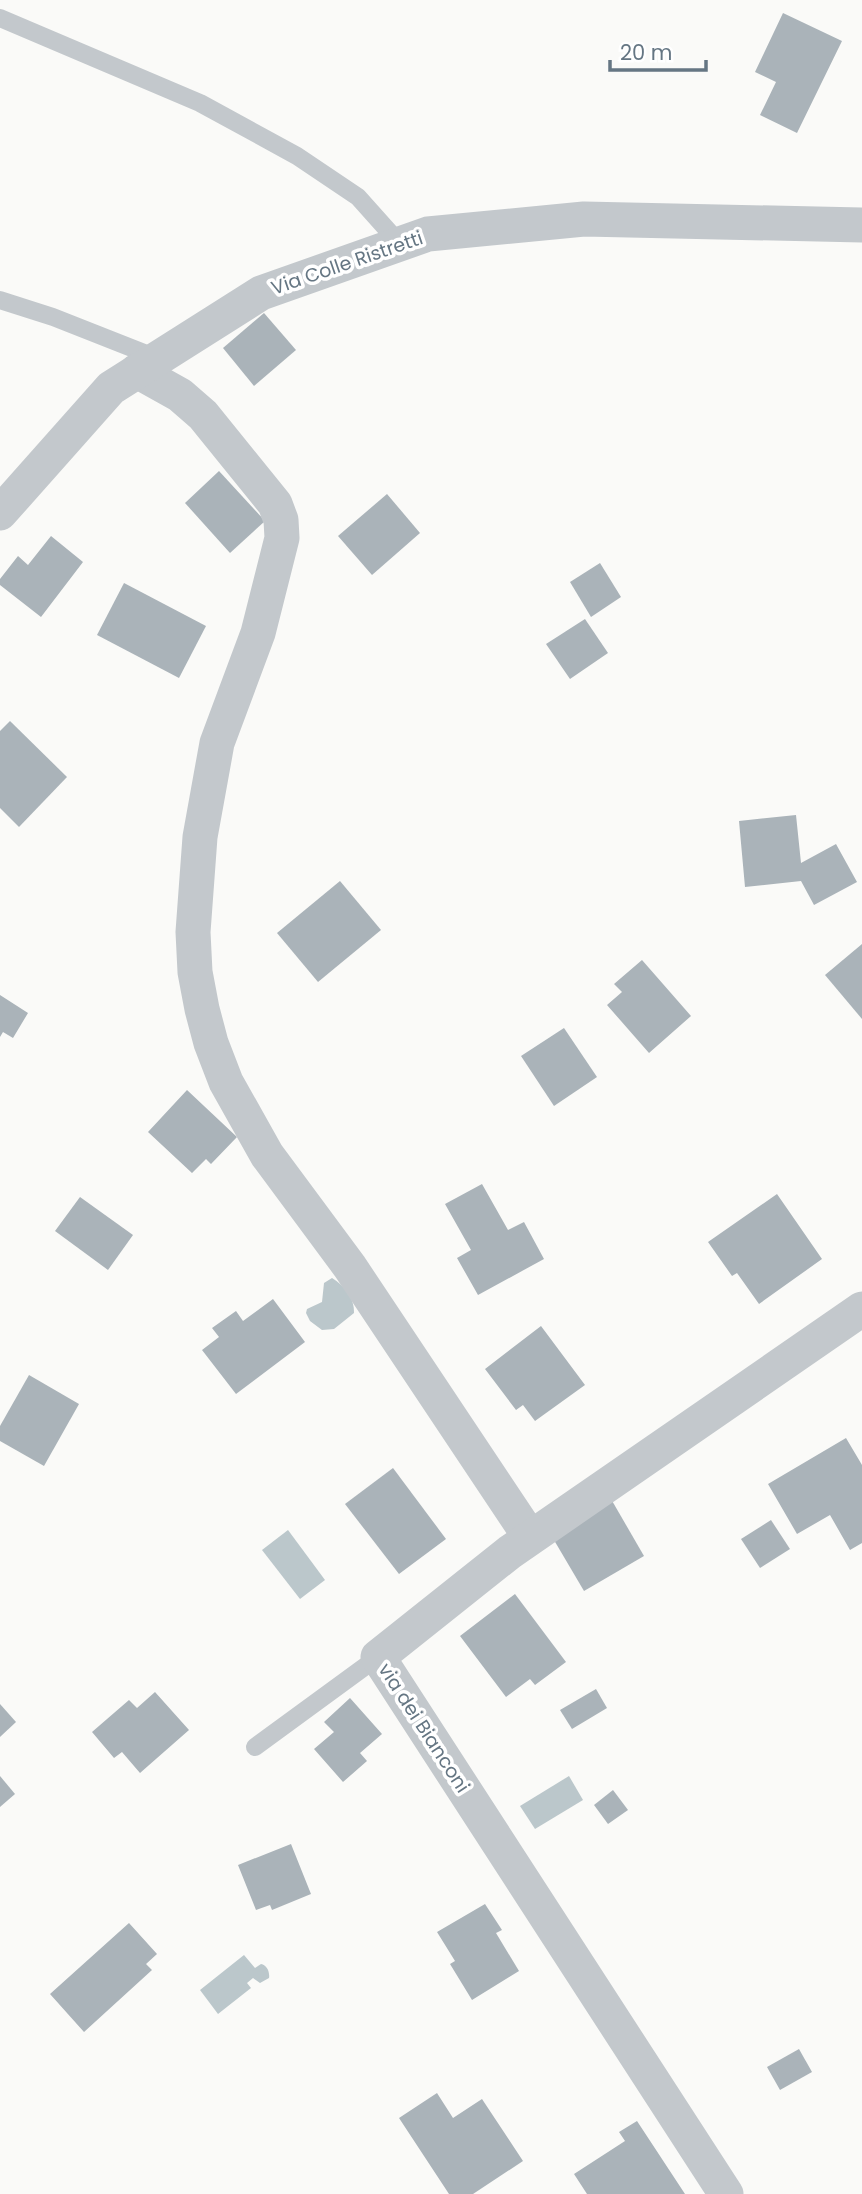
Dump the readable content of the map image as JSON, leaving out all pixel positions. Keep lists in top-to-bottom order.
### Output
{
  "streets": {
    "street": ["Via Colle Ristretti", "via dei Bianconi"]
  },
  "scale_bar": "20 m"
}
